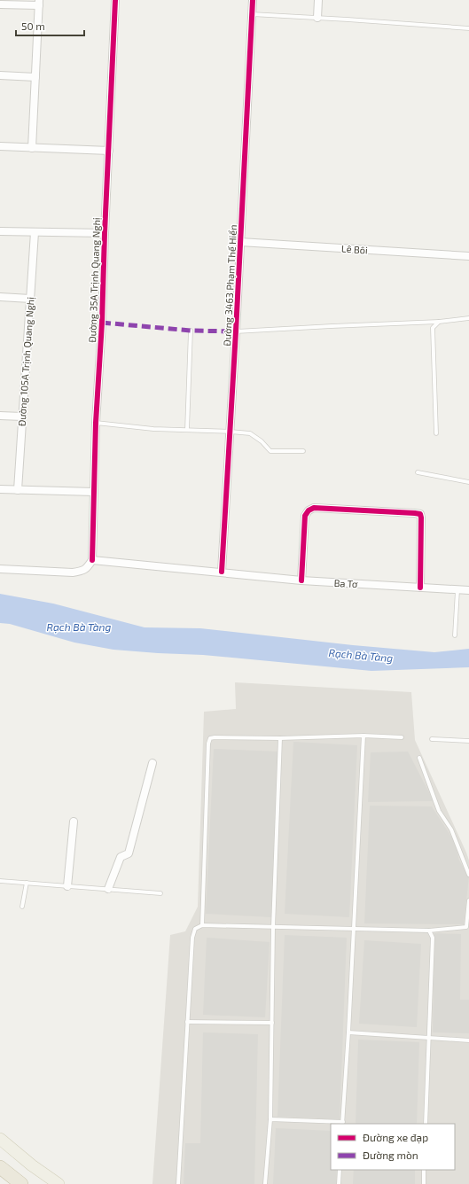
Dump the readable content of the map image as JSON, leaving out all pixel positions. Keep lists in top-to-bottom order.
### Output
{
  "streets": {
    "street": [
      "Lê Bôi",
      "Đường 35A Trịnh Quang Nghị",
      "Đường 3463 Phạm Thế Hiển",
      "Đường 105A Trịnh Quang Nghị",
      "Ba Tơ"
    ]
  },
  "crossings": [
    ["Lê Bôi", "Đường 3463 Phạm Thế Hiển"],
    ["Đường 35A Trịnh Quang Nghị", "Ba Tơ"],
    ["Đường 3463 Phạm Thế Hiển", "Ba Tơ"]
  ],
  "water": ["Rạch Bà Tàng"],
  "legend": ["Đường xe đạp", "Đường mòn"],
  "scale_bar": "50 m"
}
